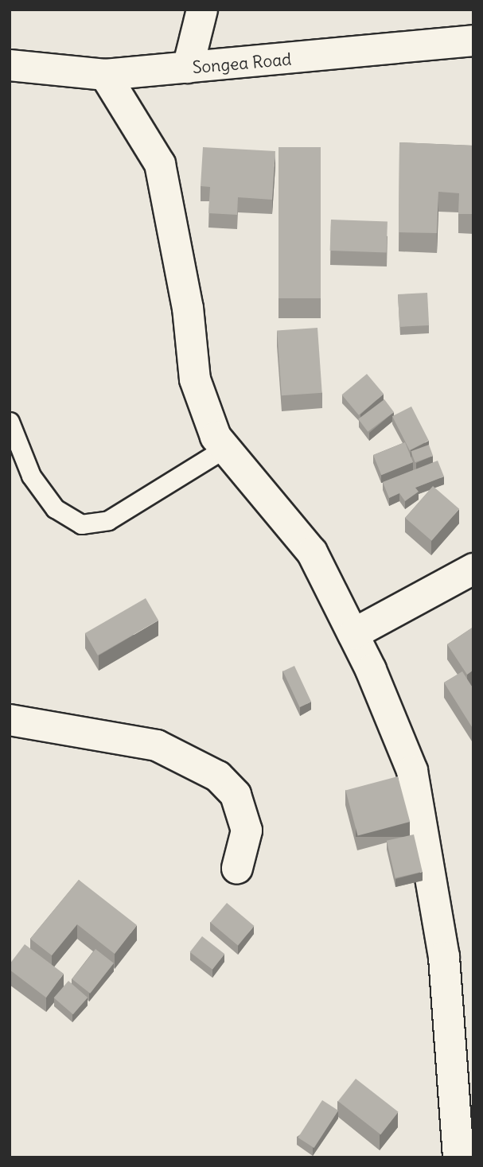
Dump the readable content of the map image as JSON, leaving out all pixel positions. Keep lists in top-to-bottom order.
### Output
{
  "streets": {
    "main road": ["Songea Road"]
  }
}
